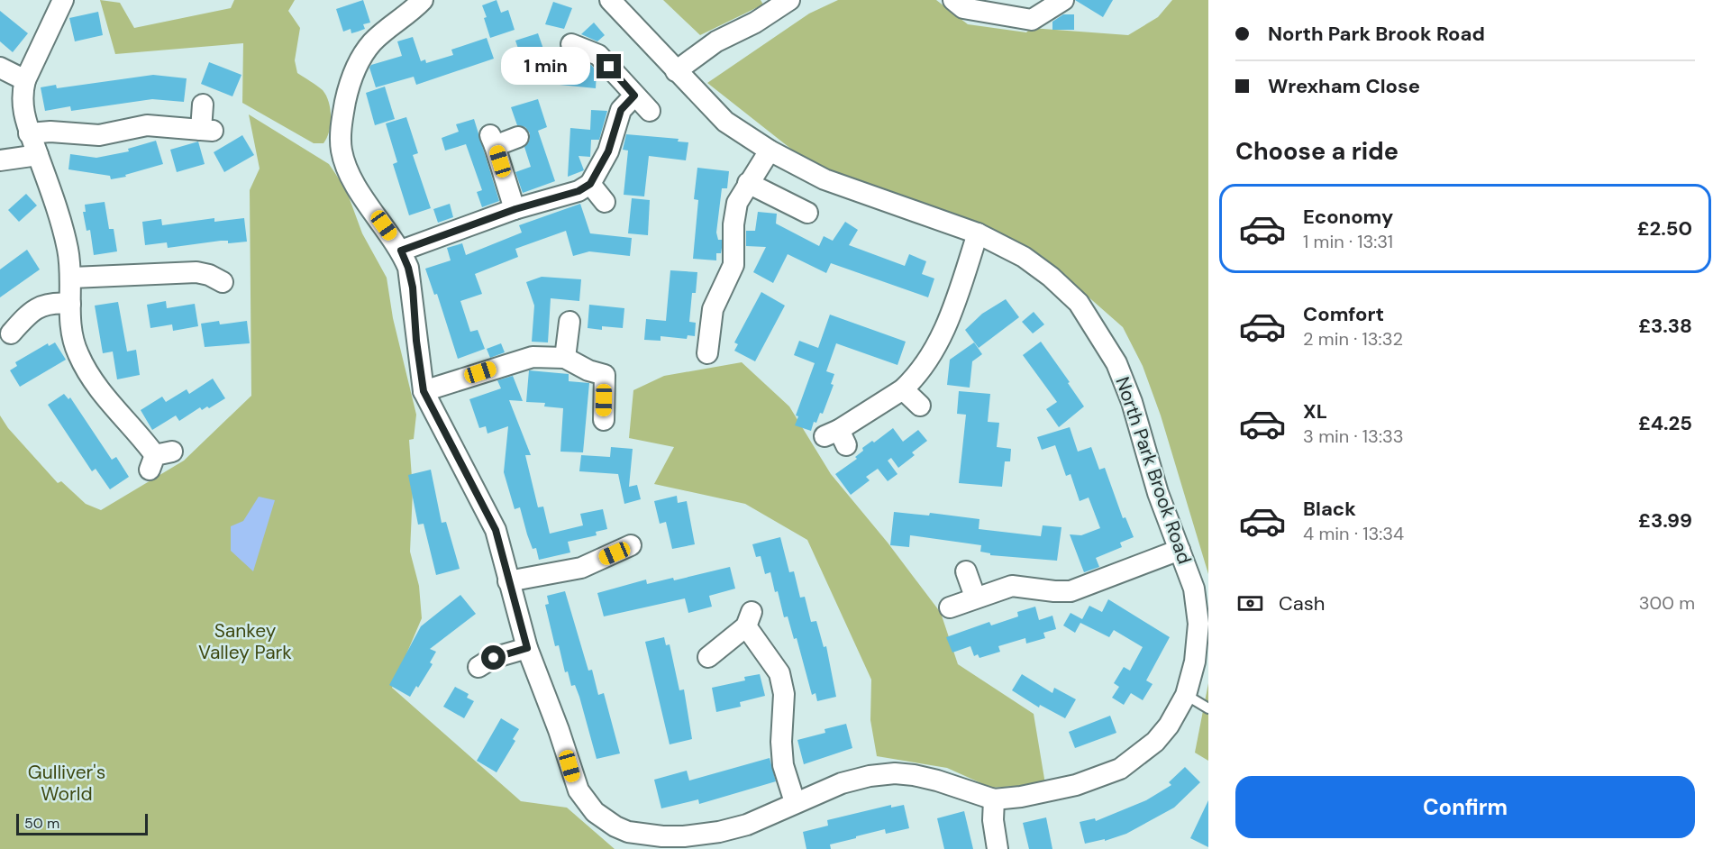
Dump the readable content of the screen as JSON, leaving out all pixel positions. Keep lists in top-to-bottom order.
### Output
{
  "streets": {
    "street": ["North Park Brook Road"]
  },
  "parks": ["Sankey Valley Park", "Gulliver's World"],
  "scale_bar": "50 m",
  "page": {
    "banner": ["North Park Brook Road", "Wrexham Close"],
    "bubble": "1 min",
    "heading": "Choose a ride",
    "list": [
      {
        "name": "Economy",
        "note": "1 min · 13:31",
        "value": "£2.50"
      },
      {
        "name": "Comfort",
        "note": "2 min · 13:32",
        "value": "£3.38"
      },
      {
        "name": "XL",
        "note": "3 min · 13:33",
        "value": "£4.25"
      },
      {
        "name": "Black",
        "note": "4 min · 13:34",
        "value": "£3.99"
      }
    ],
    "pay": ["Cash", "300 m"],
    "buttons": "Confirm",
    "scale": "50 m"
  }
}
